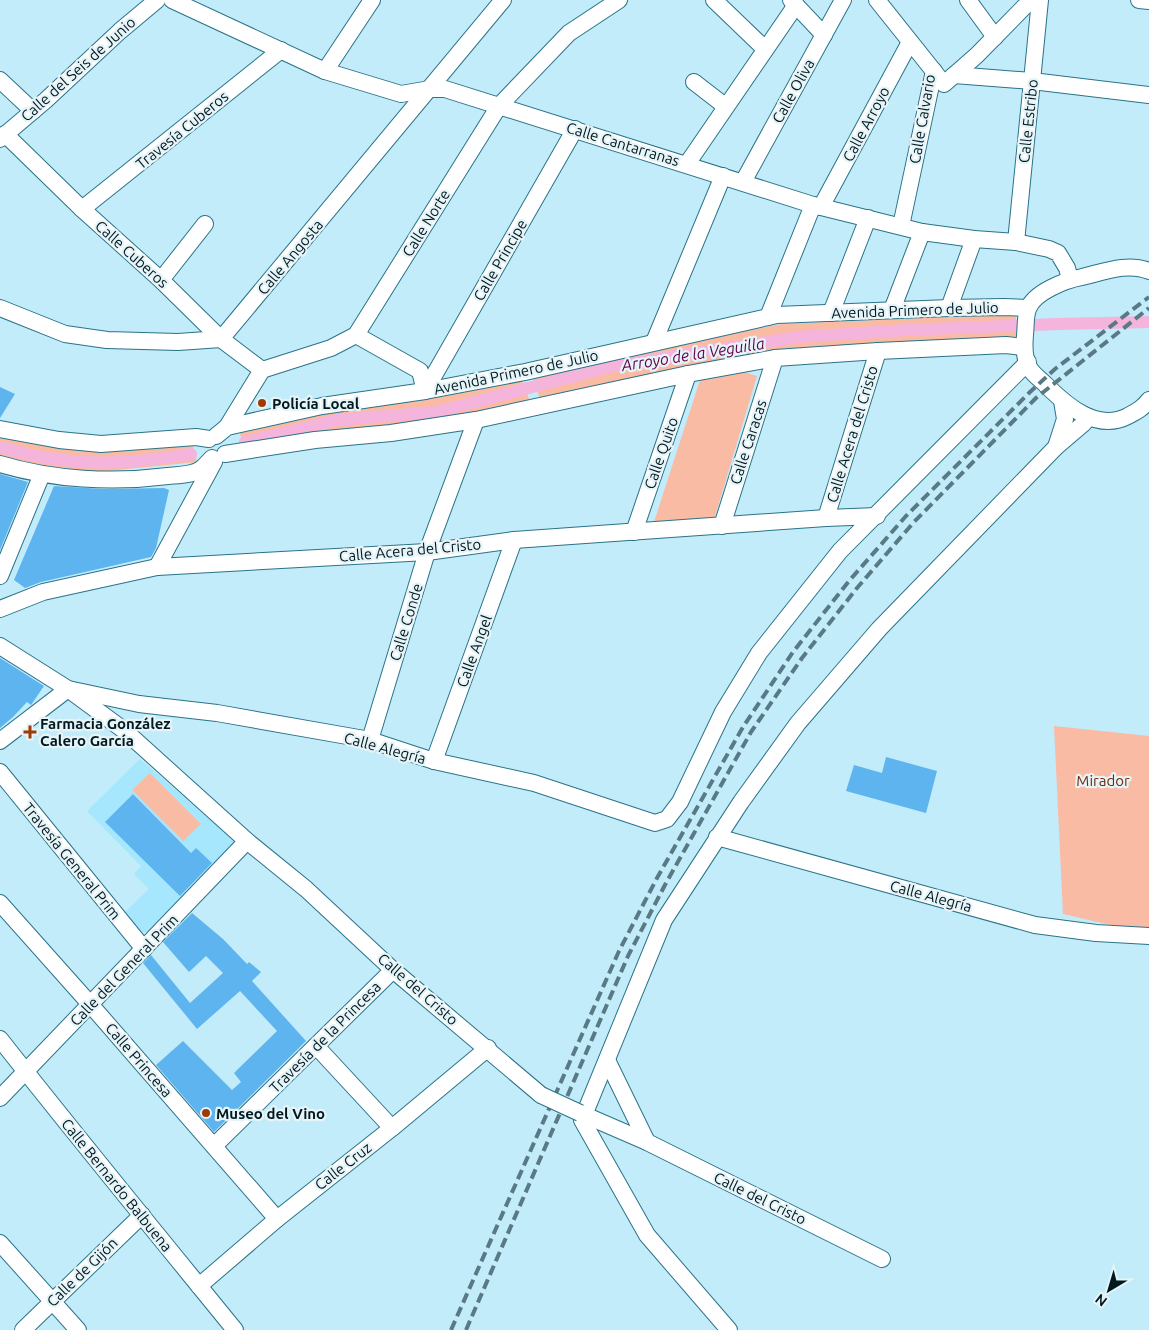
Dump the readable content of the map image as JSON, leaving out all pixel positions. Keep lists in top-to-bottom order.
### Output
{
  "streets": {
    "street": [
      "Calle del Seis de Junio",
      "Calle Oliva",
      "Calle Calvario",
      "Calle Estribo",
      "Calle Arroyo",
      "Travesía Cuberos",
      "Calle Cantarranas",
      "Calle Norte",
      "Calle Cuberos",
      "Calle Angosta",
      "Calle Principe",
      "Avenida Primero de Julio",
      "Calle Acera del Cristo",
      "Calle Caracas",
      "Calle Quito",
      "Calle Conde",
      "Calle Angel",
      "Calle Alegría",
      "Travesía General Prim",
      "Calle del General Prim",
      "Calle del Cristo",
      "Travesía de la Princesa",
      "Calle Princesa",
      "Calle Cruz",
      "Calle Bernardo Balbuena",
      "Calle de Gijón"
    ]
  },
  "crossings": [
    ["Calle del Seis de Junio", "Calle Cuberos"],
    ["Calle Oliva", "Calle Cantarranas"],
    ["Calle Calvario", "Calle Arroyo"],
    ["Calle Calvario", "Calle Cantarranas"],
    ["Calle Estribo", "Calle Cantarranas"],
    ["Calle Arroyo", "Calle Cantarranas"],
    ["Calle Arroyo", "Avenida Primero de Julio"],
    ["Travesía Cuberos", "Calle Cantarranas"],
    ["Travesía Cuberos", "Calle Cuberos"],
    ["Calle Cantarranas", "Calle Norte"],
    ["Calle Cantarranas", "Calle Angosta"],
    ["Calle Cantarranas", "Calle Principe"],
    ["Calle Cuberos", "Calle Angosta"],
    ["Calle Principe", "Avenida Primero de Julio"],
    ["Calle Acera del Cristo", "Calle Caracas"],
    ["Calle Acera del Cristo", "Calle Quito"],
    ["Calle Acera del Cristo", "Calle Conde"],
    ["Calle Acera del Cristo", "Calle Angel"],
    ["Calle Acera del Cristo", "Calle Alegría"],
    ["Calle Conde", "Calle Alegría"],
    ["Calle Angel", "Calle Alegría"],
    ["Calle Alegría", "Calle del Cristo"],
    ["Travesía General Prim", "Calle del General Prim"],
    ["Calle del General Prim", "Calle del Cristo"],
    ["Calle del General Prim", "Calle Princesa"],
    ["Calle del General Prim", "Calle Bernardo Balbuena"],
    ["Calle del Cristo", "Travesía de la Princesa"],
    ["Calle del Cristo", "Calle Cruz"],
    ["Travesía de la Princesa", "Calle Princesa"],
    ["Calle Princesa", "Calle Cruz"],
    ["Calle Cruz", "Calle Bernardo Balbuena"],
    ["Calle Bernardo Balbuena", "Calle de Gijón"]
  ],
  "water": ["Arroyo de la Veguilla"],
  "parks": ["Mirador"],
  "places": {
    "other": ["Policía Local", "Museo del Vino"],
    "health": ["Farmacia González Calero García"]
  },
  "north": "bottom left"
}
